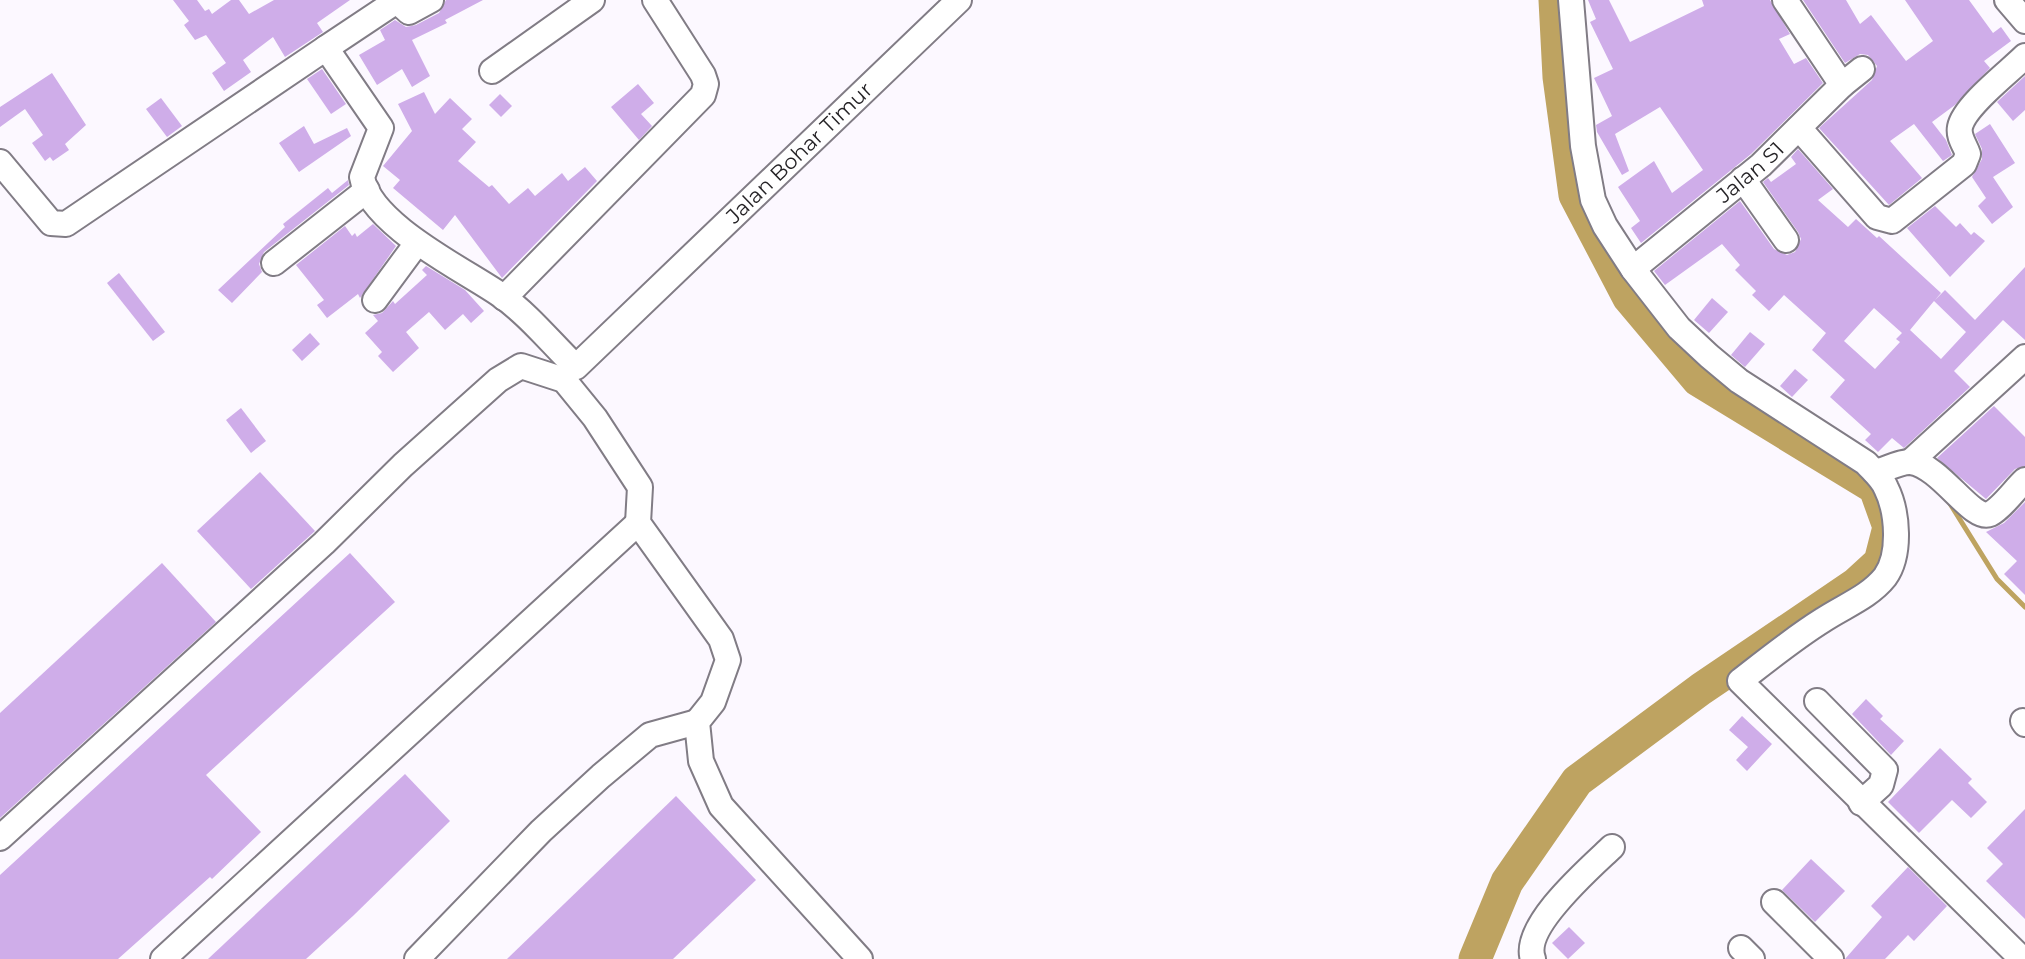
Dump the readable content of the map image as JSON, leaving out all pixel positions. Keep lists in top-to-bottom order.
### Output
{
  "streets": {
    "street": ["Jalan Bohar Timur", "Jalan S1"]
  }
}
